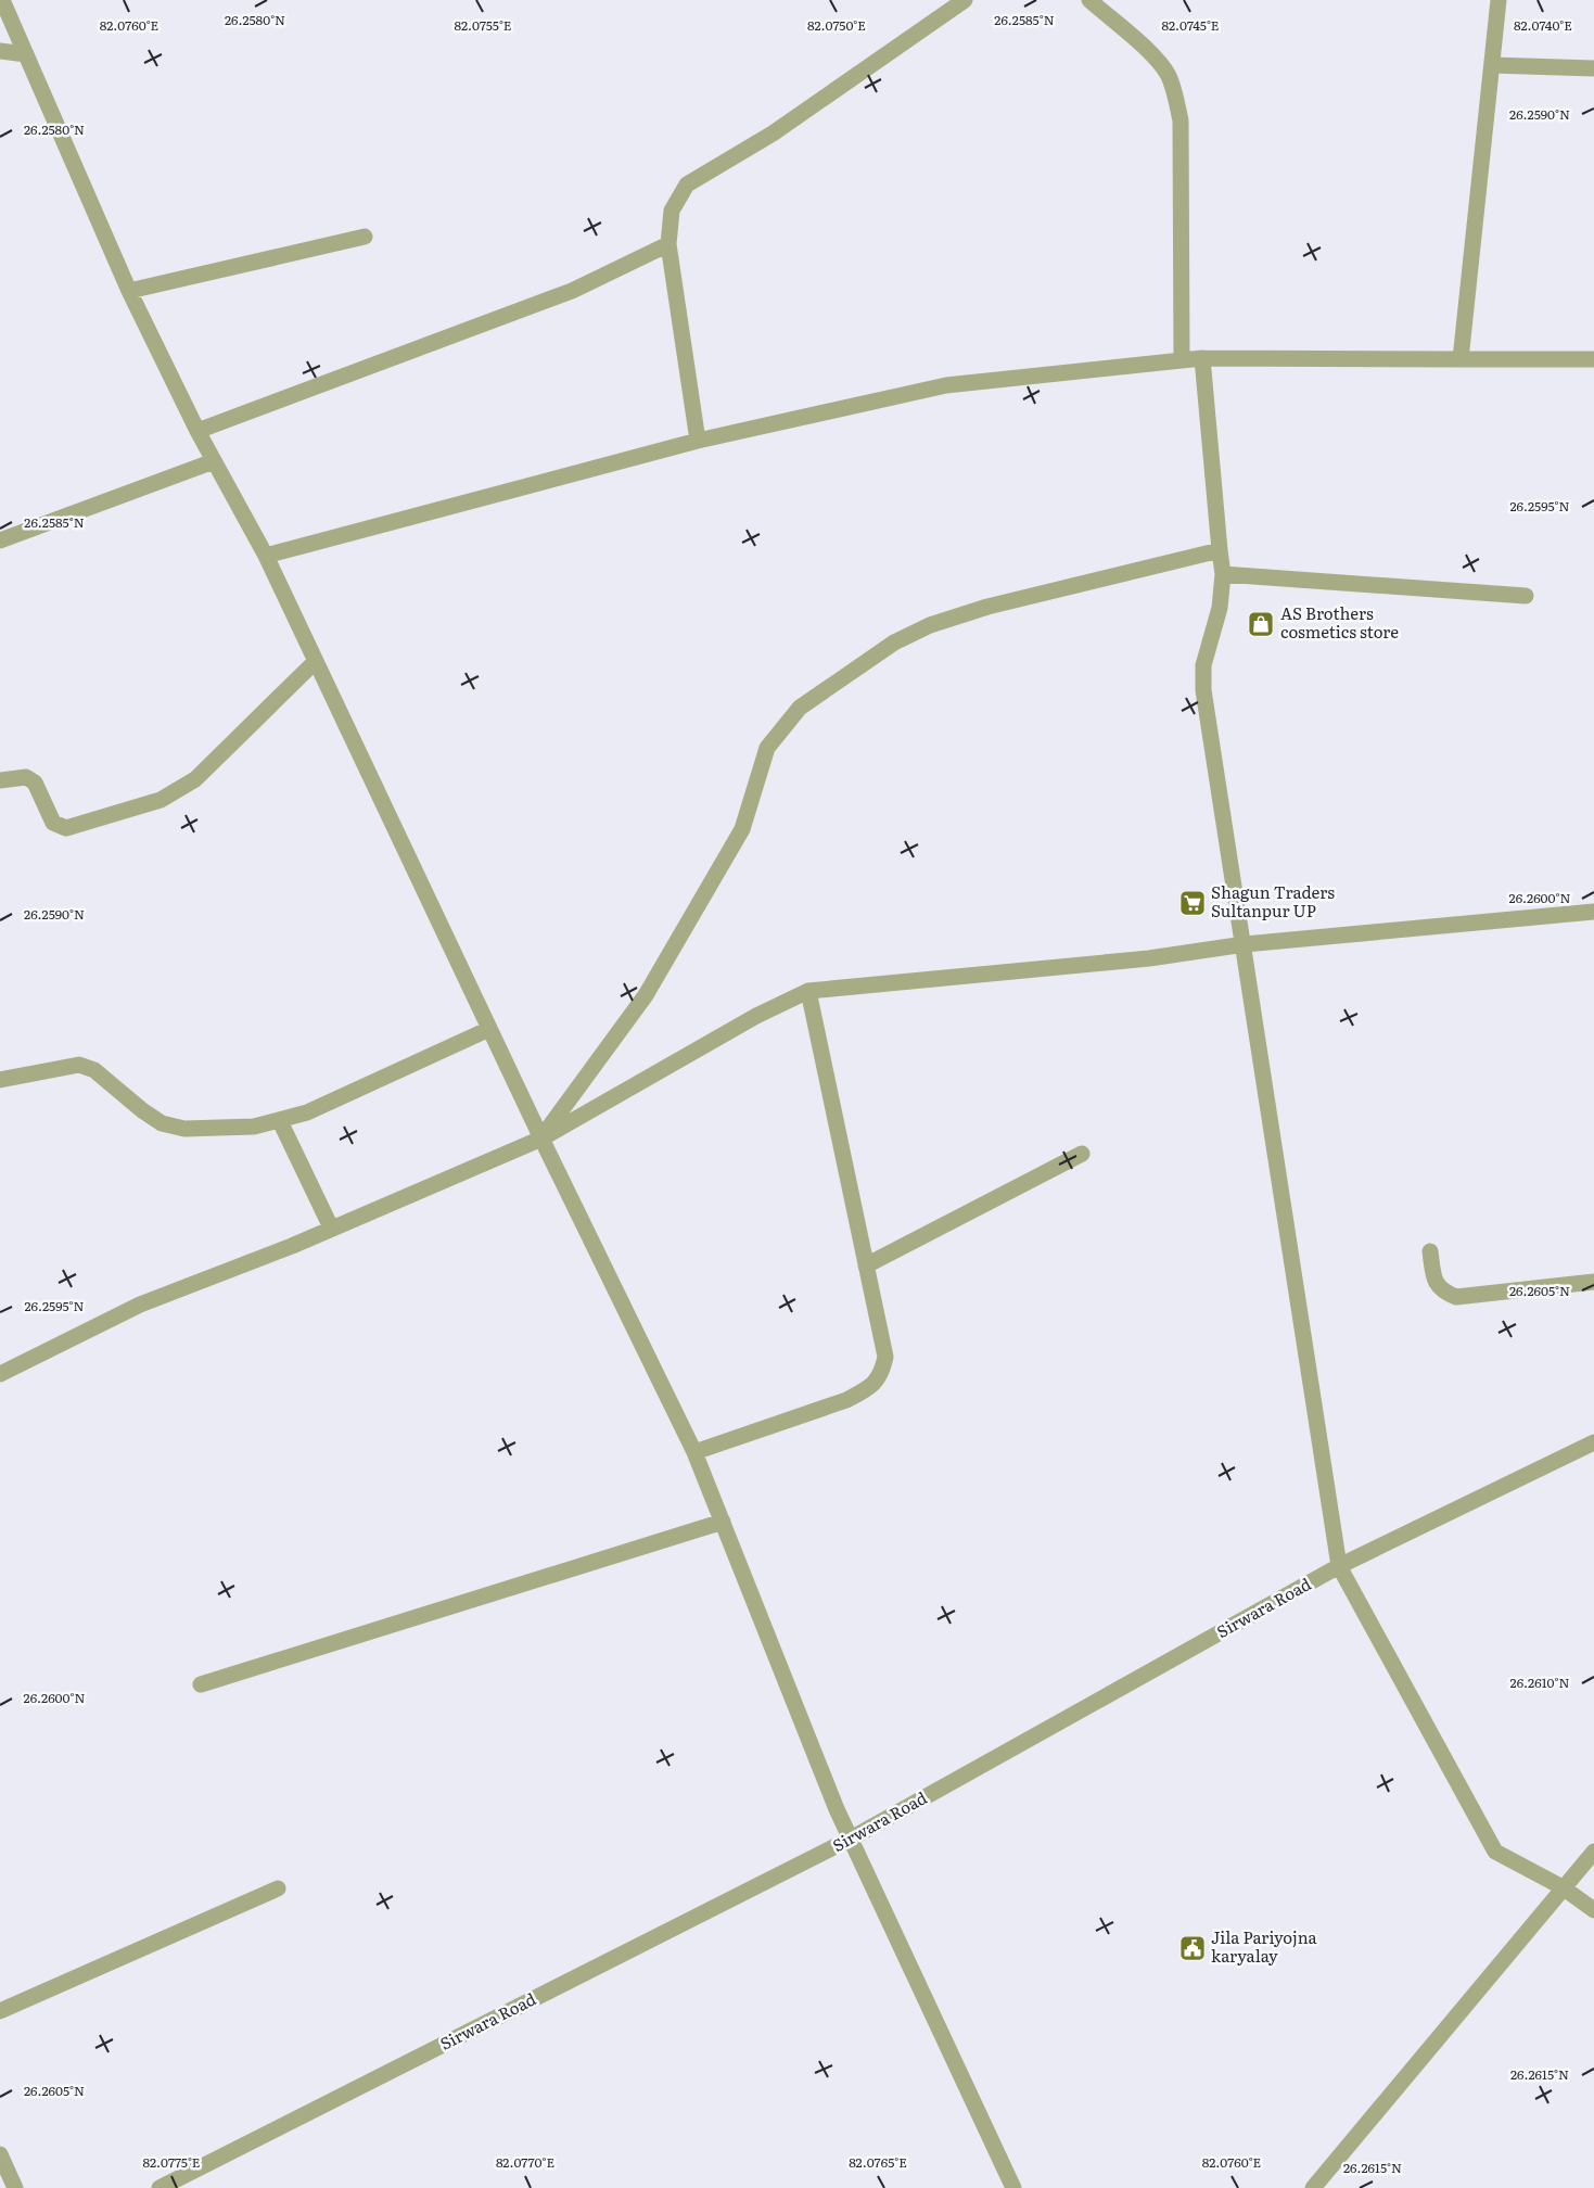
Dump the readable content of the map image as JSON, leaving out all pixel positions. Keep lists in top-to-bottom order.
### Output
{
  "streets": {
    "street": ["Sirwara Road"]
  },
  "places": {
    "shop": ["AS Brothers cosmetics store"],
    "supermarket": ["Shagun Traders Sultanpur UP"],
    "public building": ["Jila Pariyojna karyalay"]
  },
  "coordinates": [
    "26.2580°N",
    "26.2585°N",
    "82.0760°E",
    "82.0755°E",
    "82.0750°E",
    "82.0745°E",
    "82.0740°E",
    "26.2590°N",
    "26.2595°N",
    "26.2600°N",
    "26.2605°N",
    "26.2610°N",
    "26.2615°N",
    "82.0775°E",
    "82.0770°E",
    "82.0765°E"
  ]
}
